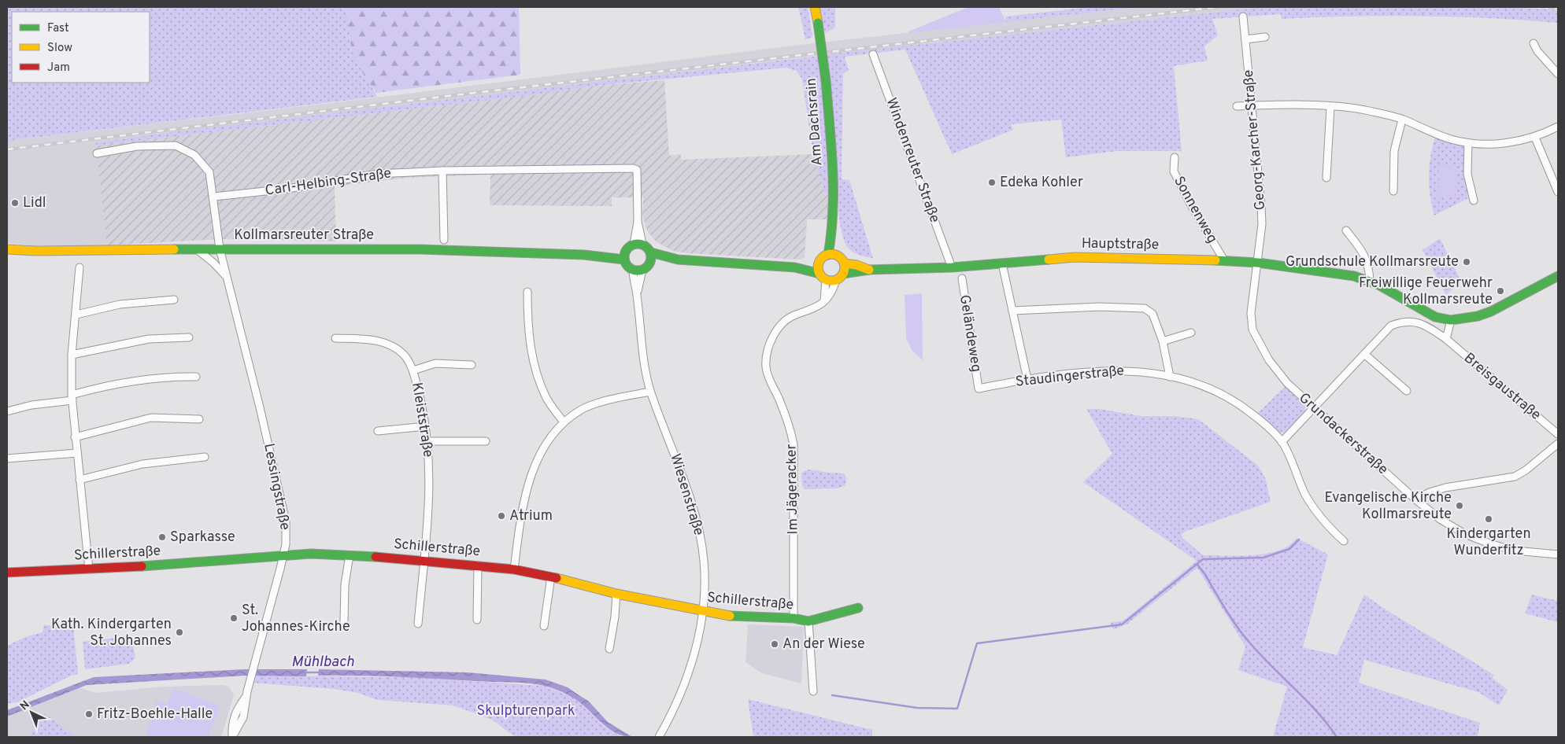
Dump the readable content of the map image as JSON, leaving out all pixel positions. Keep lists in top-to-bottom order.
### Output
{
  "streets": {
    "main road": [
      "Am Dachsrain",
      "Kollmarsreuter Straße",
      "Hauptstraße",
      "Schillerstraße"
    ],
    "street": [
      "Georg-Karcher-Straße",
      "Windenreuter Straße",
      "Carl-Helbing-Straße",
      "Sonnenweg",
      "Geländeweg",
      "Staudingerstraße",
      "Breisgaustraße",
      "Kleiststraße",
      "Grundackerstraße",
      "Lessingstraße",
      "Im Jägeracker",
      "Wiesenstraße"
    ]
  },
  "crossings": [
    ["Am Dachsrain", "Hauptstraße"],
    ["Am Dachsrain", "Im Jägeracker"],
    ["Georg-Karcher-Straße", "Hauptstraße"],
    ["Georg-Karcher-Straße", "Grundackerstraße"],
    ["Windenreuter Straße", "Hauptstraße"],
    ["Carl-Helbing-Straße", "Kollmarsreuter Straße"],
    ["Carl-Helbing-Straße", "Wiesenstraße"],
    ["Sonnenweg", "Hauptstraße"],
    ["Kollmarsreuter Straße", "Lessingstraße"],
    ["Kollmarsreuter Straße", "Wiesenstraße"],
    ["Hauptstraße", "Grundackerstraße"],
    ["Hauptstraße", "Im Jägeracker"],
    ["Geländeweg", "Staudingerstraße"],
    ["Kleiststraße", "Schillerstraße"],
    ["Lessingstraße", "Schillerstraße"],
    ["Im Jägeracker", "Schillerstraße"],
    ["Wiesenstraße", "Schillerstraße"]
  ],
  "water": ["Mühlbach"],
  "parks": ["Skulpturenpark"],
  "places": [
    "Edeka Kohler",
    "Lidl",
    "Grundschule Kollmarsreute",
    "Freiwillige Feuerwehr Kollmarsreute",
    "Evangelische Kirche Kollmarsreute",
    "Atrium",
    "Kindergarten Wunderfitz",
    "Sparkasse",
    "St. Johannes-Kirche",
    "Kath. Kindergarten St. Johannes",
    "An der Wiese",
    "Fritz-Boehle-Halle"
  ],
  "legend": ["Fast", "Slow", "Jam"],
  "north": "top left"
}
